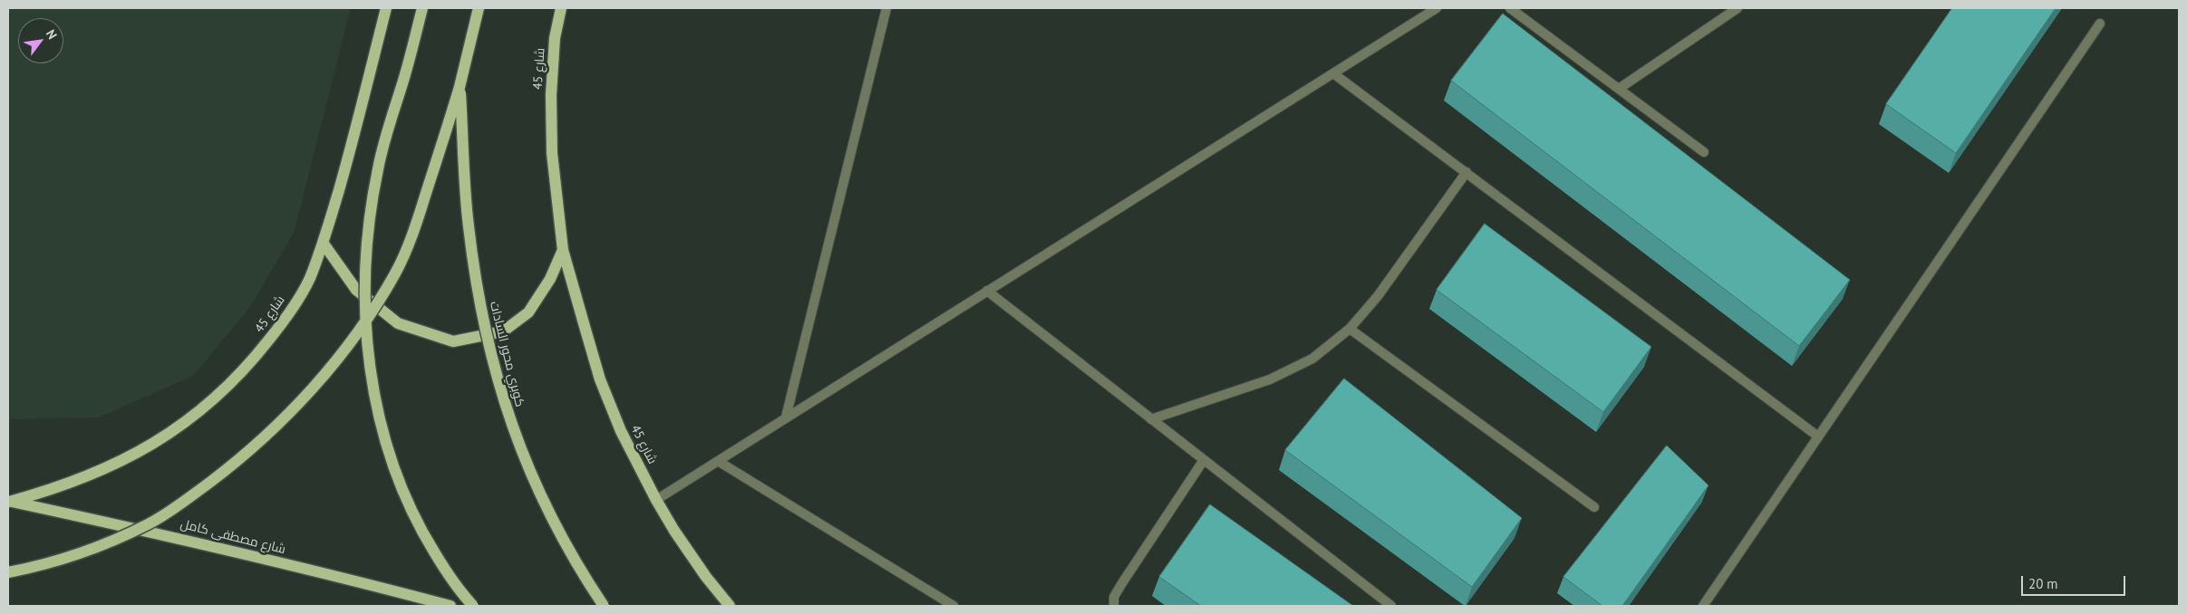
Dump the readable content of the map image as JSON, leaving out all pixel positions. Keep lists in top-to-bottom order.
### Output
{
  "streets": {
    "main road": ["شارع 45", "كوبري محور السادات", "شارع مصطفى كامل"]
  },
  "crossings": [
    ["شارع 45", "شارع مصطفى كامل"]
  ],
  "scale_bar": "20 m",
  "north": "top right"
}
